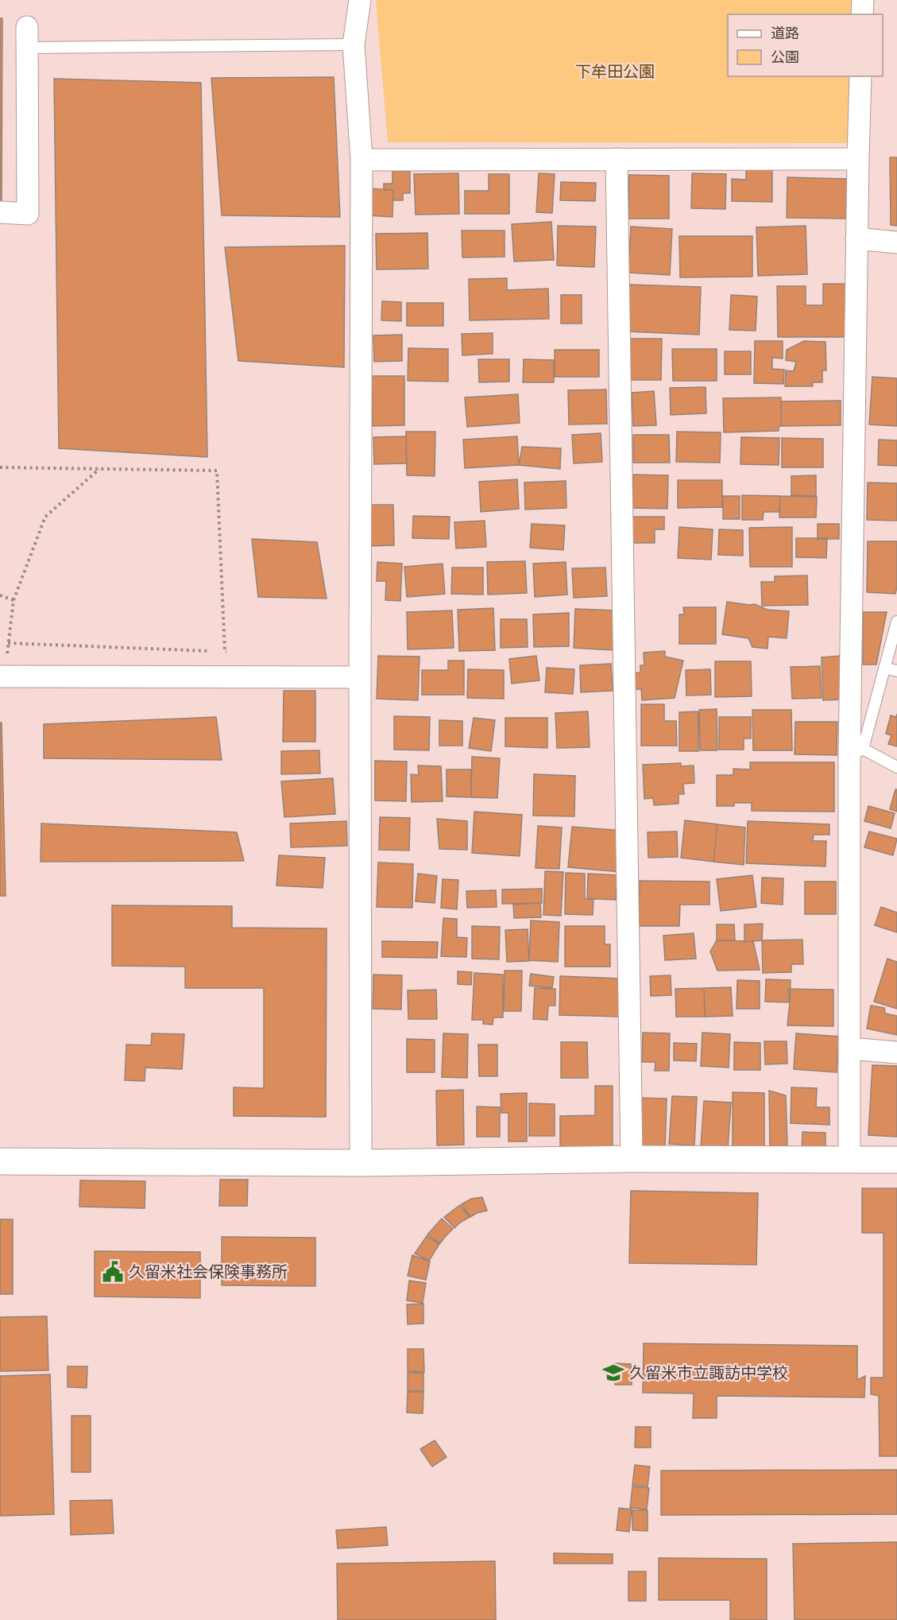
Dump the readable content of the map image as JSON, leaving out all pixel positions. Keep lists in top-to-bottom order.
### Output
{
  "parks": ["下牟田公園"],
  "places": {
    "public building": ["久留米社会保険事務所"],
    "school or university": ["久留米市立諏訪中学校"]
  },
  "legend": ["道路", "公園"]
}
